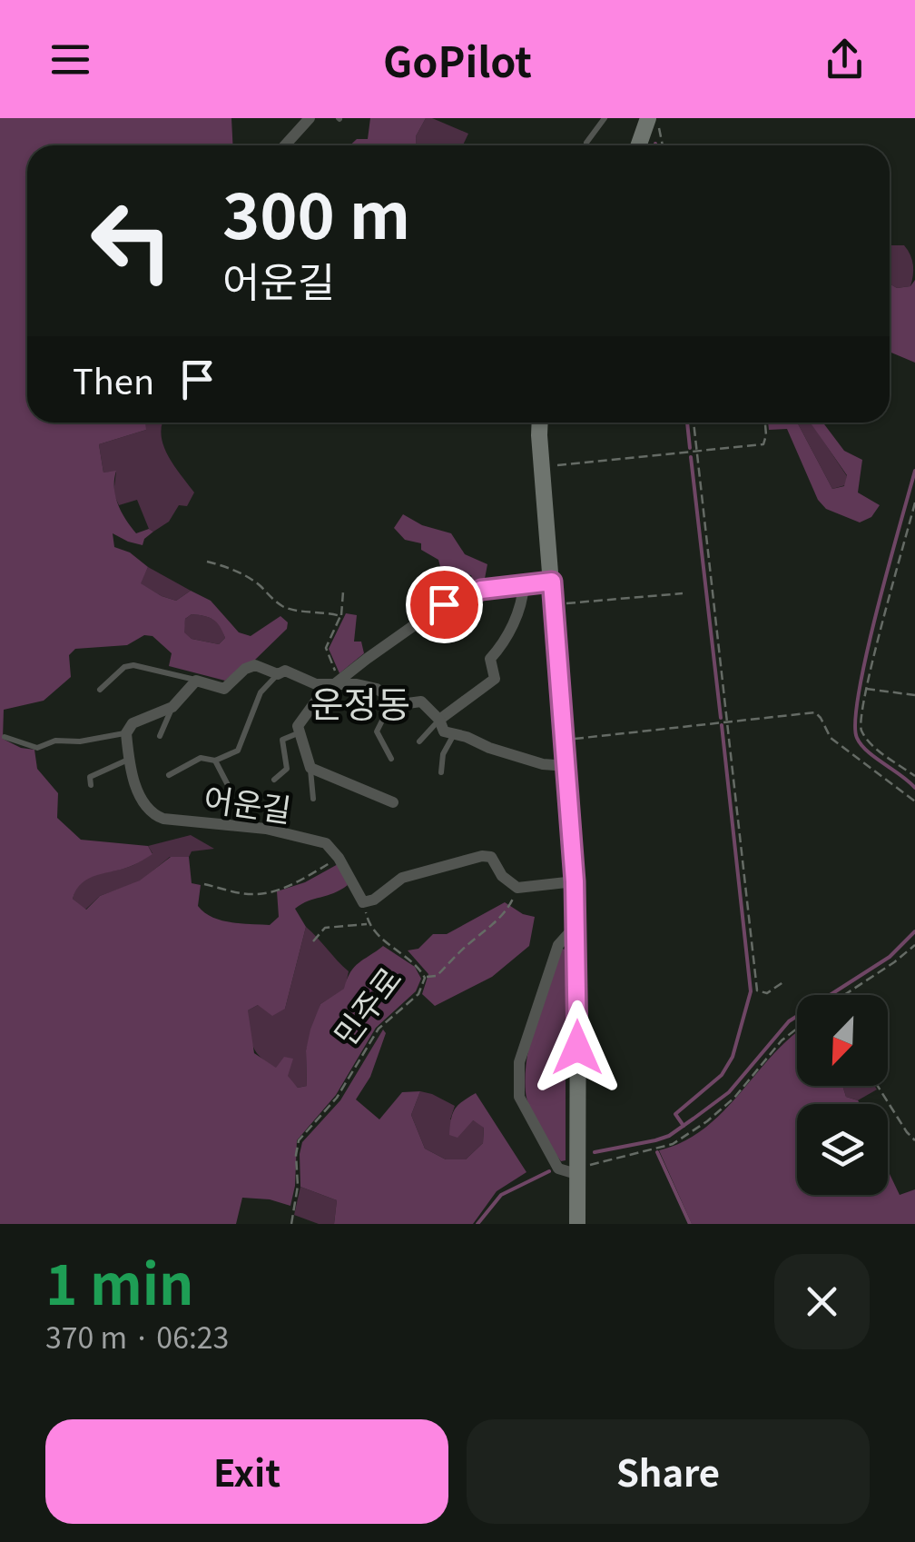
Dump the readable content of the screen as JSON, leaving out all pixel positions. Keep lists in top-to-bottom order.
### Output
{
  "streets": {
    "street": ["어운길"],
    "path": ["민주로"]
  },
  "districts": ["운정동"],
  "north": "bottom left",
  "page": {
    "header": "GoPilot",
    "turn": ["300 m", "어운길"],
    "then": "Then",
    "heading": ["1 min", "370 m · 06:23"],
    "buttons": ["Exit", "Share"]
  }
}
